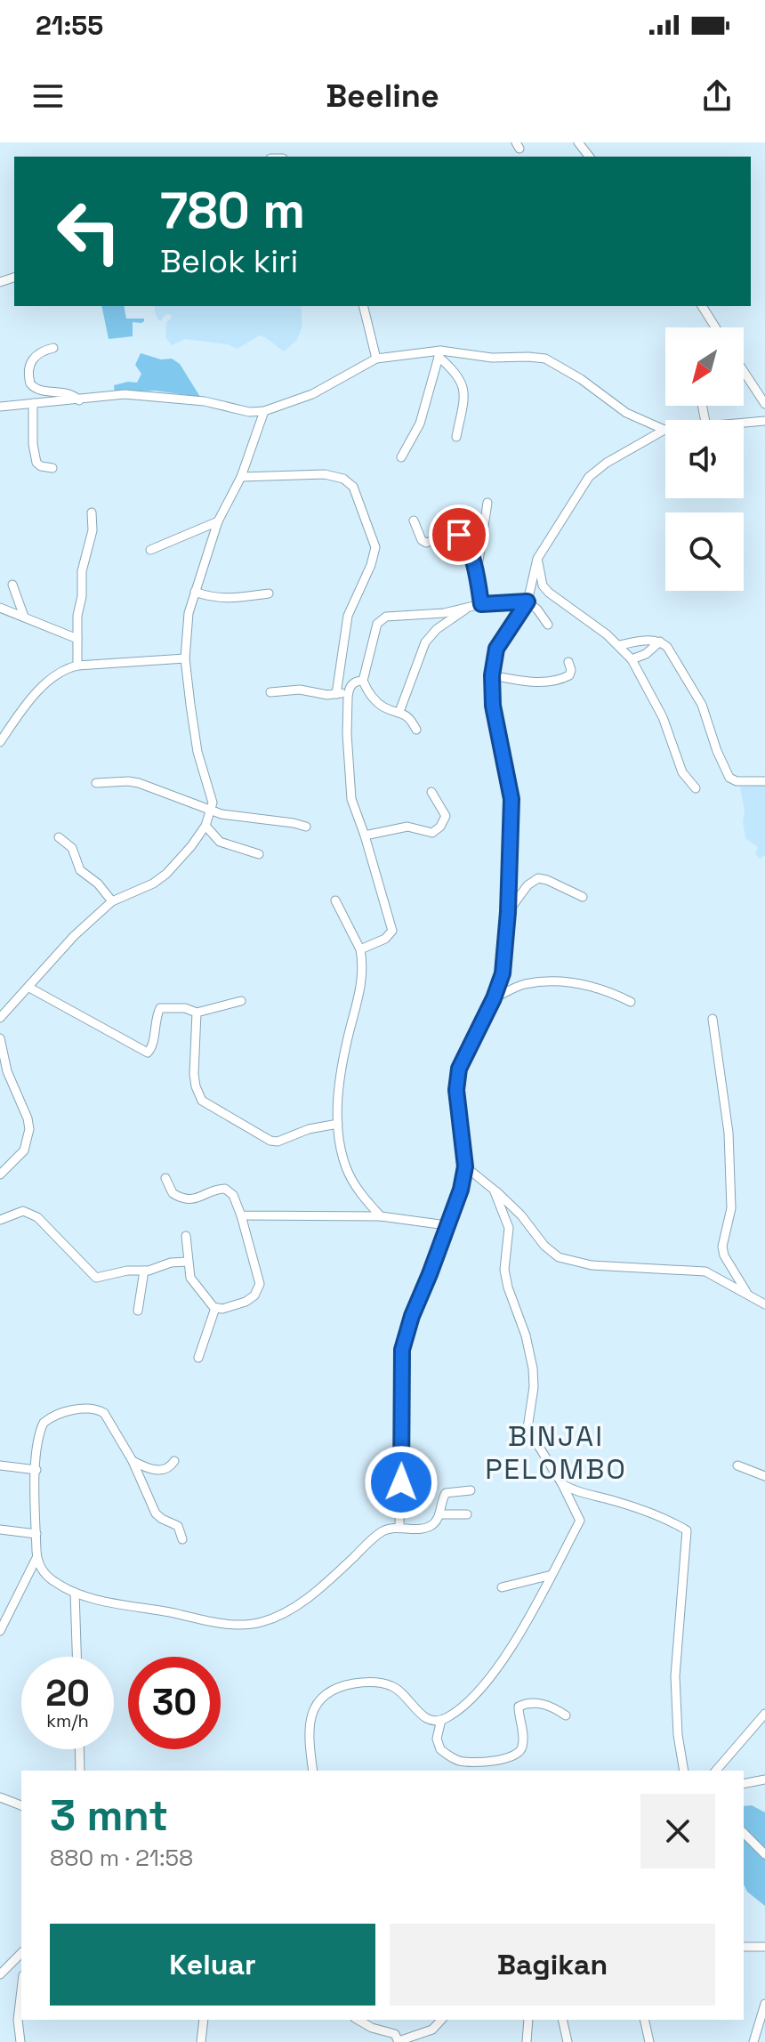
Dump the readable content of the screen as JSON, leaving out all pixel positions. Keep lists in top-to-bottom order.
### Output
{
  "districts": ["BINJAI PELOMBO"],
  "north": "bottom left",
  "page": {
    "status": "21:55",
    "header": "Beeline",
    "turn": ["780 m", "Belok kiri"],
    "speed": "20 km/h",
    "limit": "30",
    "heading": ["3 mnt", "880 m · 21:58"],
    "buttons": ["Keluar", "Bagikan"]
  }
}
